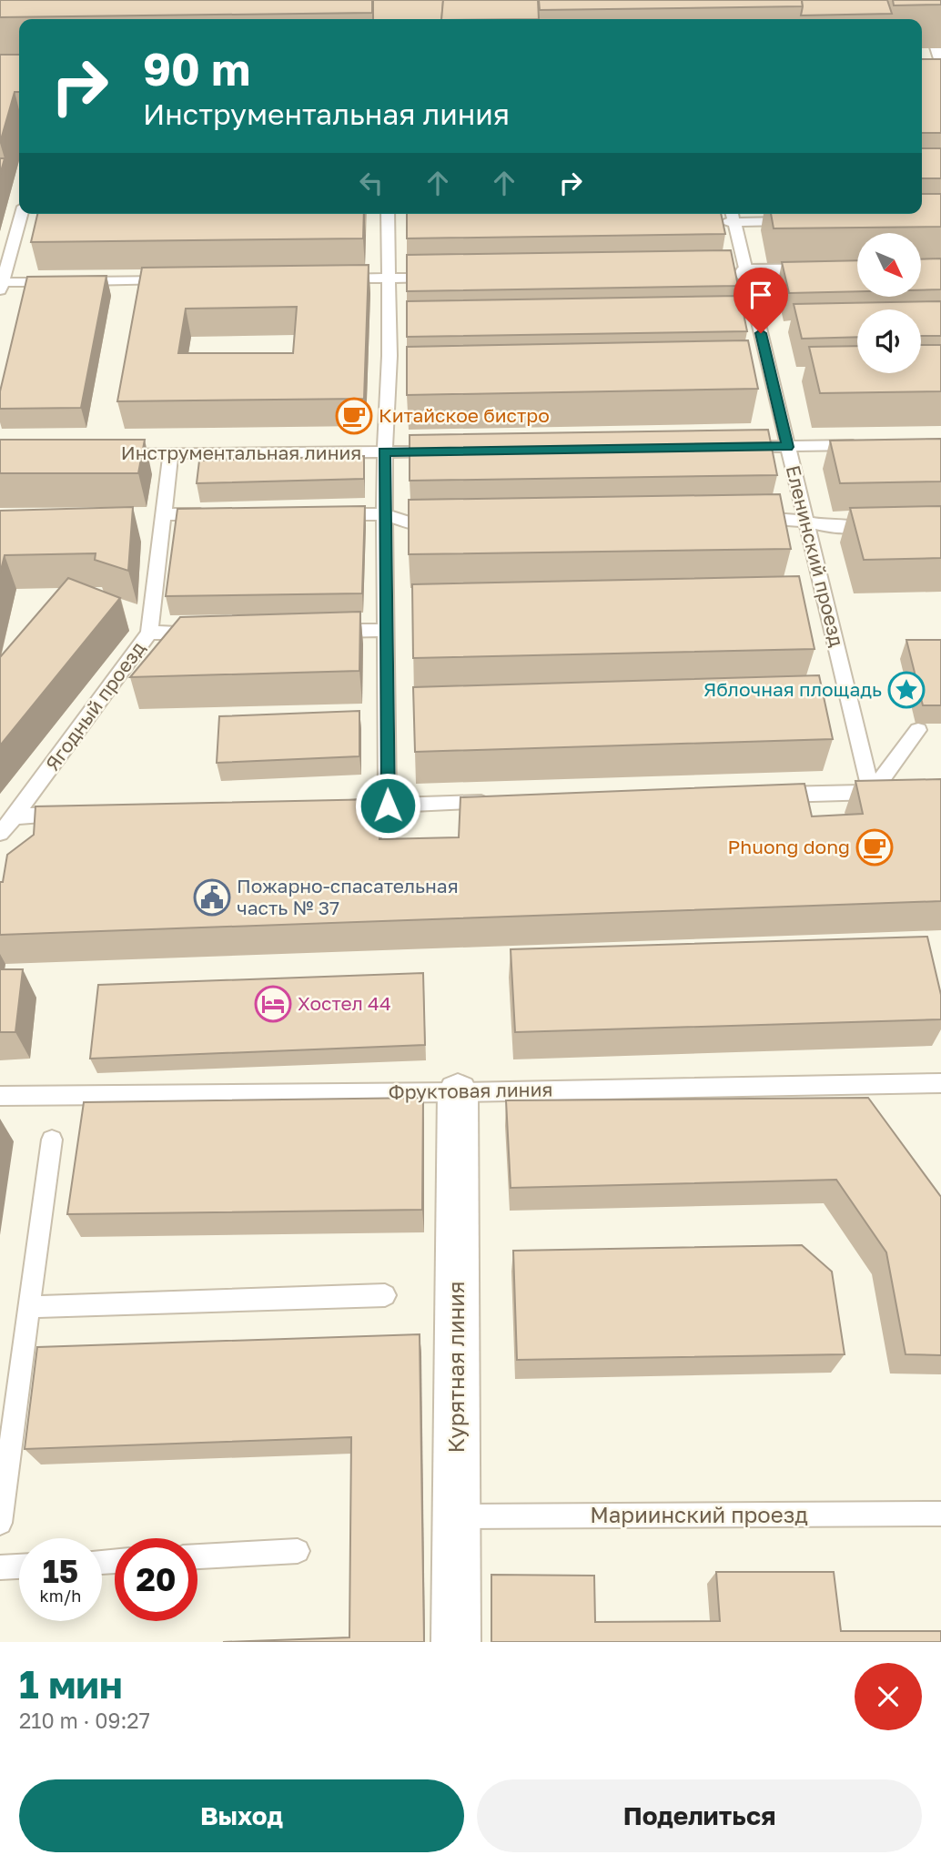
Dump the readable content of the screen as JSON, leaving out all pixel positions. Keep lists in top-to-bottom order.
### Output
{
  "streets": {
    "street": ["Курятная линия"],
    "lane": [
      "Инструментальная линия",
      "Еленинский проезд",
      "Ягодный проезд",
      "Фруктовая линия",
      "Мариинский проезд"
    ]
  },
  "crossings": [
    ["Фруктовая линия", "Курятная линия"],
    ["Курятная линия", "Мариинский проезд"]
  ],
  "places": {
    "cafe": ["Китайское бистро", "Phuong dong"],
    "place": ["Яблочная площадь"],
    "public building": ["Пожарно-спасательная часть № 37"],
    "hotel": ["Хостел 44"]
  },
  "north": "bottom right",
  "page": {
    "turn": ["90 m", "Инструментальная линия"],
    "speed": "15 km/h",
    "limit": "20",
    "heading": ["1 мин", "210 m · 09:27"],
    "buttons": ["Выход", "Поделиться"]
  }
}
